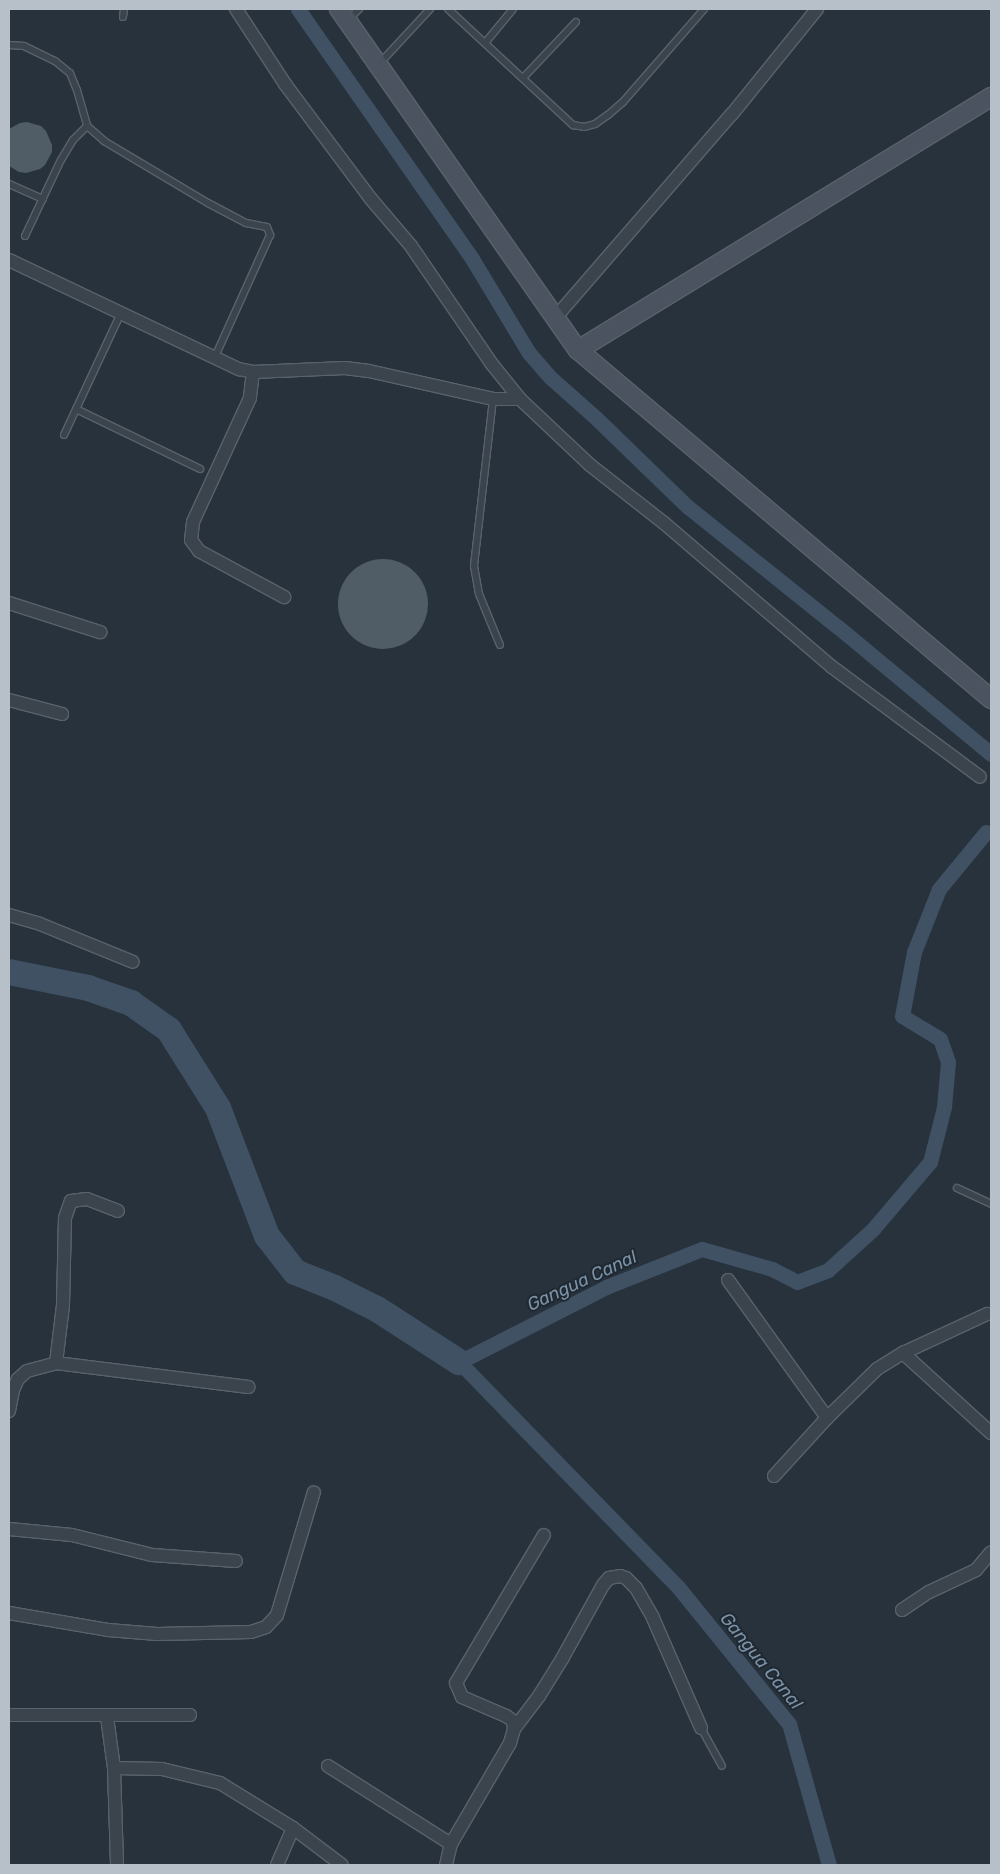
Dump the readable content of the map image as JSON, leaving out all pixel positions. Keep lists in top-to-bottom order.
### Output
{
  "water": ["Gangua Canal"]
}
